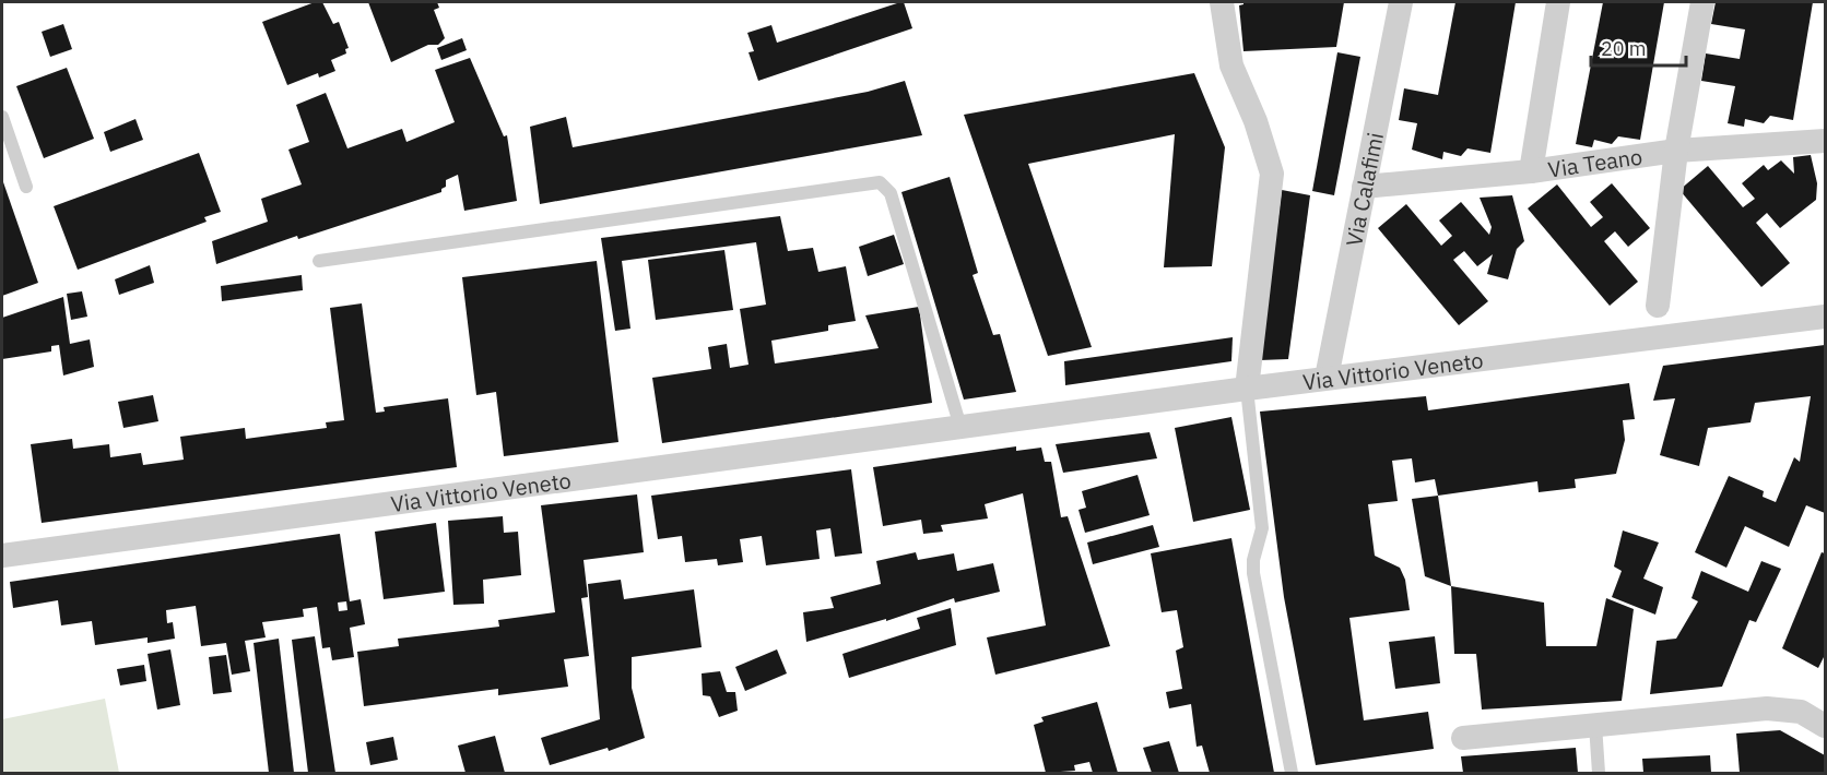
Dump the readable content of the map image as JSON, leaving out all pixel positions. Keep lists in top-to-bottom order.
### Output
{
  "streets": {
    "street": ["Via Teano", "Via Calafimi", "Via Vittorio Veneto"]
  },
  "crossings": [
    ["Via Teano", "Via Calafimi"],
    ["Via Calafimi", "Via Vittorio Veneto"]
  ],
  "scale_bar": "20 m"
}
